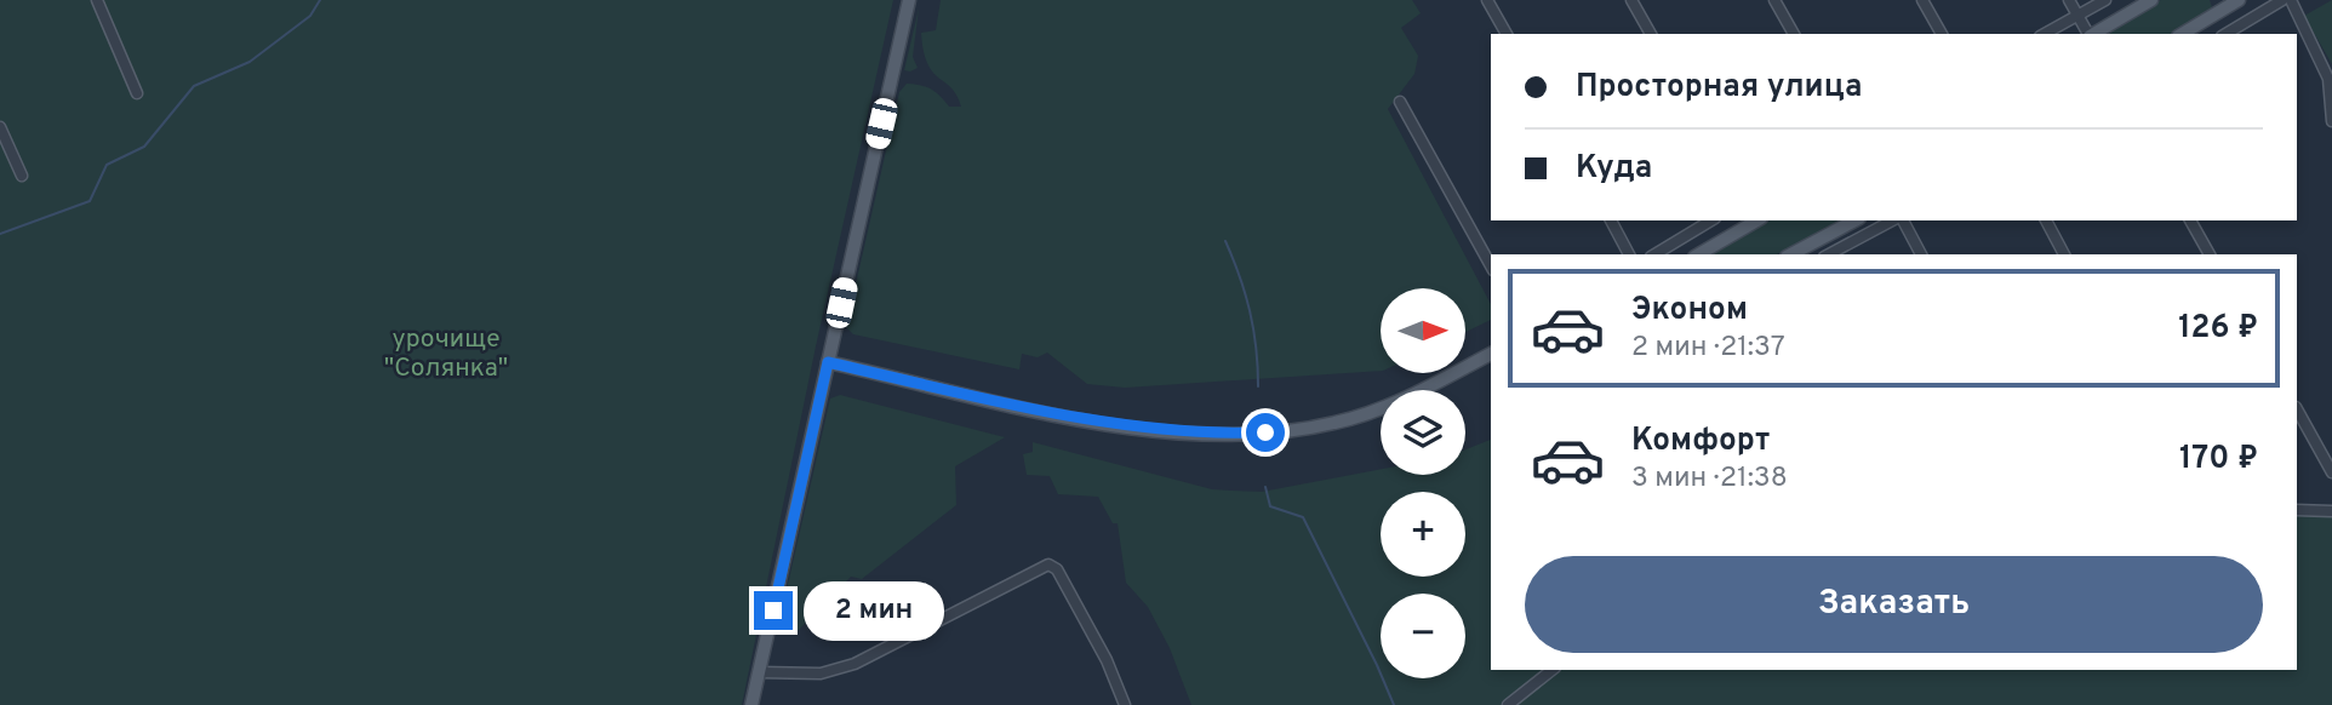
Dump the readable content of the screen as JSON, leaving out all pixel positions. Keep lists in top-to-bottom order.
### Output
{
  "parks": ["урочище \"Солянка\""],
  "north": "right",
  "page": {
    "banner": ["Просторная улица", "Куда"],
    "list": [
      {
        "name": "Эконом",
        "note": "2 мин · 21:37",
        "value": "126 ₽"
      },
      {
        "name": "Комфорт",
        "note": "3 мин · 21:38",
        "value": "170 ₽"
      }
    ],
    "map_buttons": ["+", "−"],
    "buttons": "Заказать",
    "bubble": "2 мин"
  }
}
